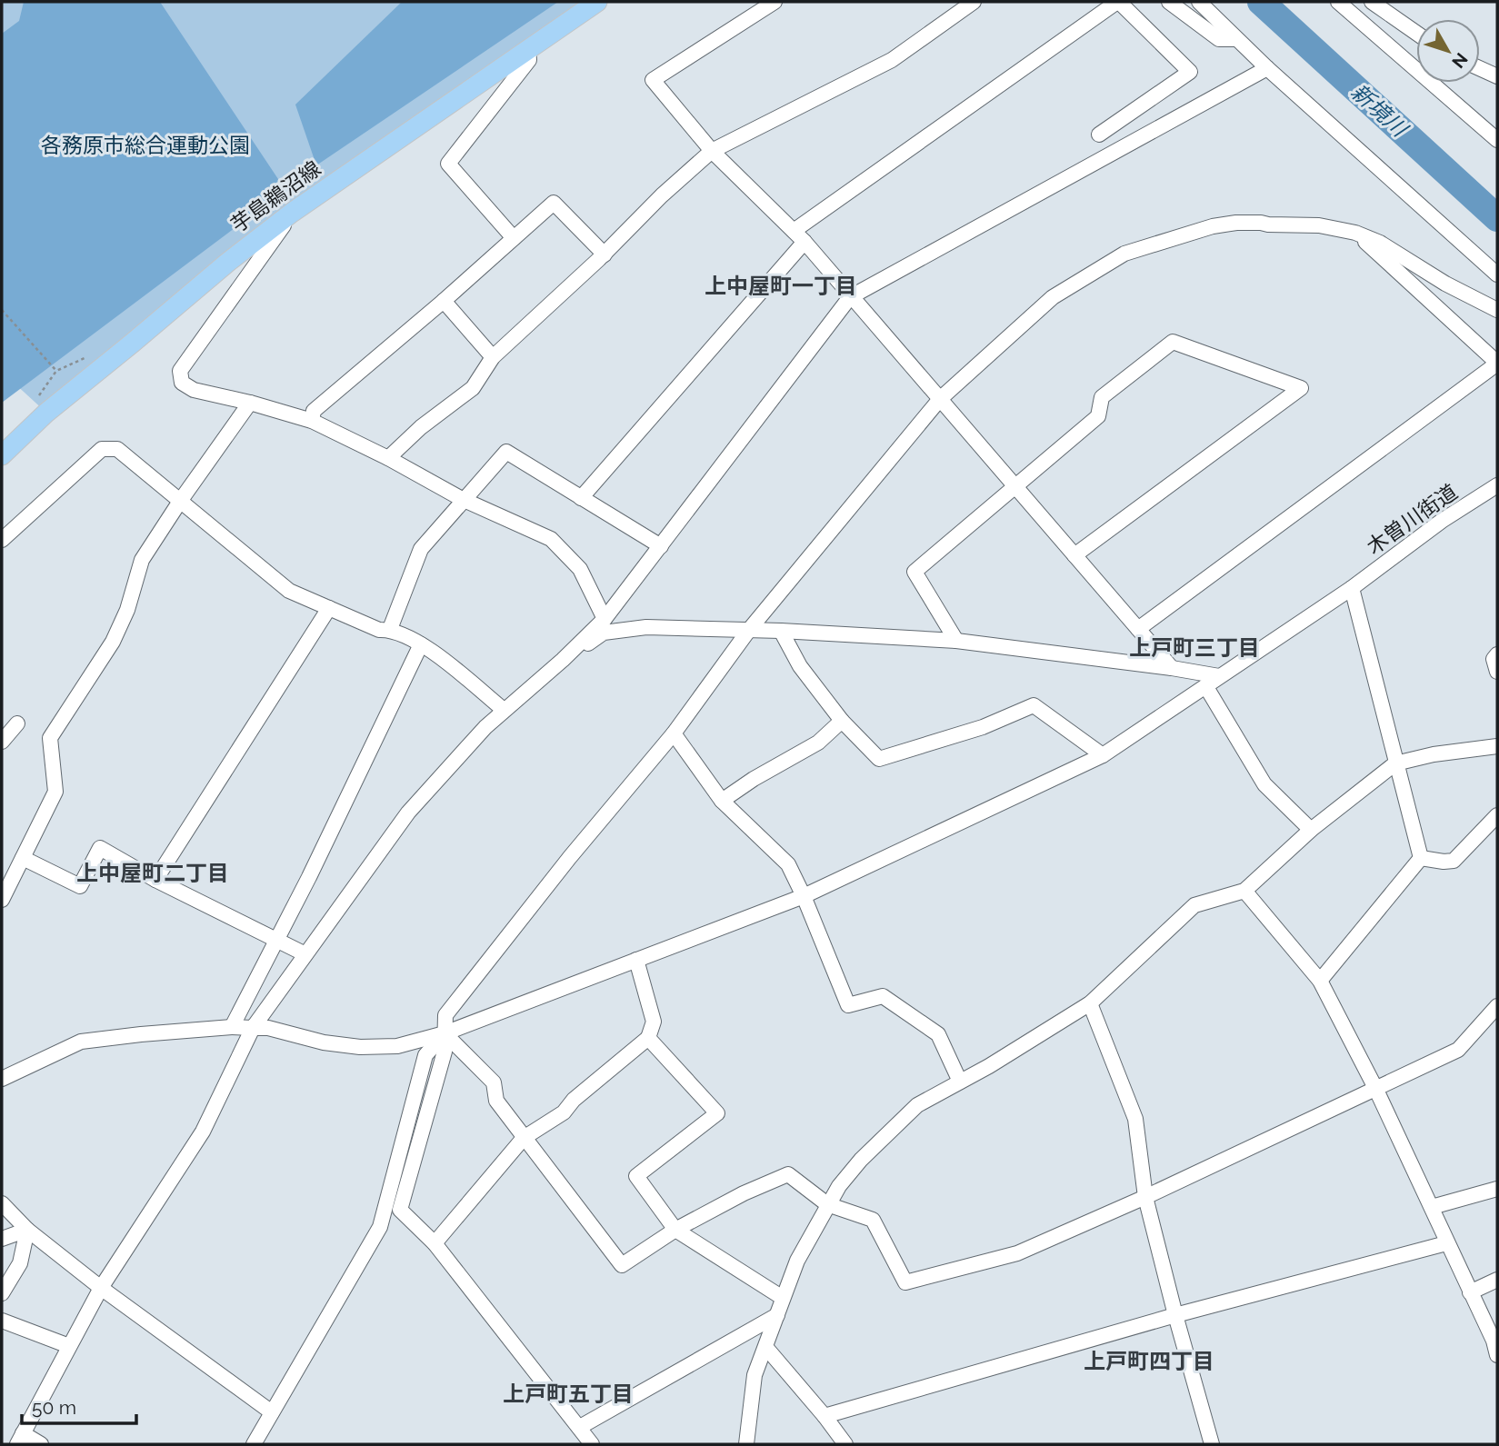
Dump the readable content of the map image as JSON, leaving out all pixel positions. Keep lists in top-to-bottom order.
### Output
{
  "streets": {
    "main road": ["芋島鵜沼線"],
    "street": ["木曽川街道"]
  },
  "districts": [
    "上中屋町一丁目",
    "上戸町三丁目",
    "上中屋町二丁目",
    "上戸町四丁目",
    "上戸町五丁目"
  ],
  "water": ["新境川"],
  "parks": ["各務原市総合運動公園"],
  "scale_bar": "50 m",
  "north": "bottom right"
}
